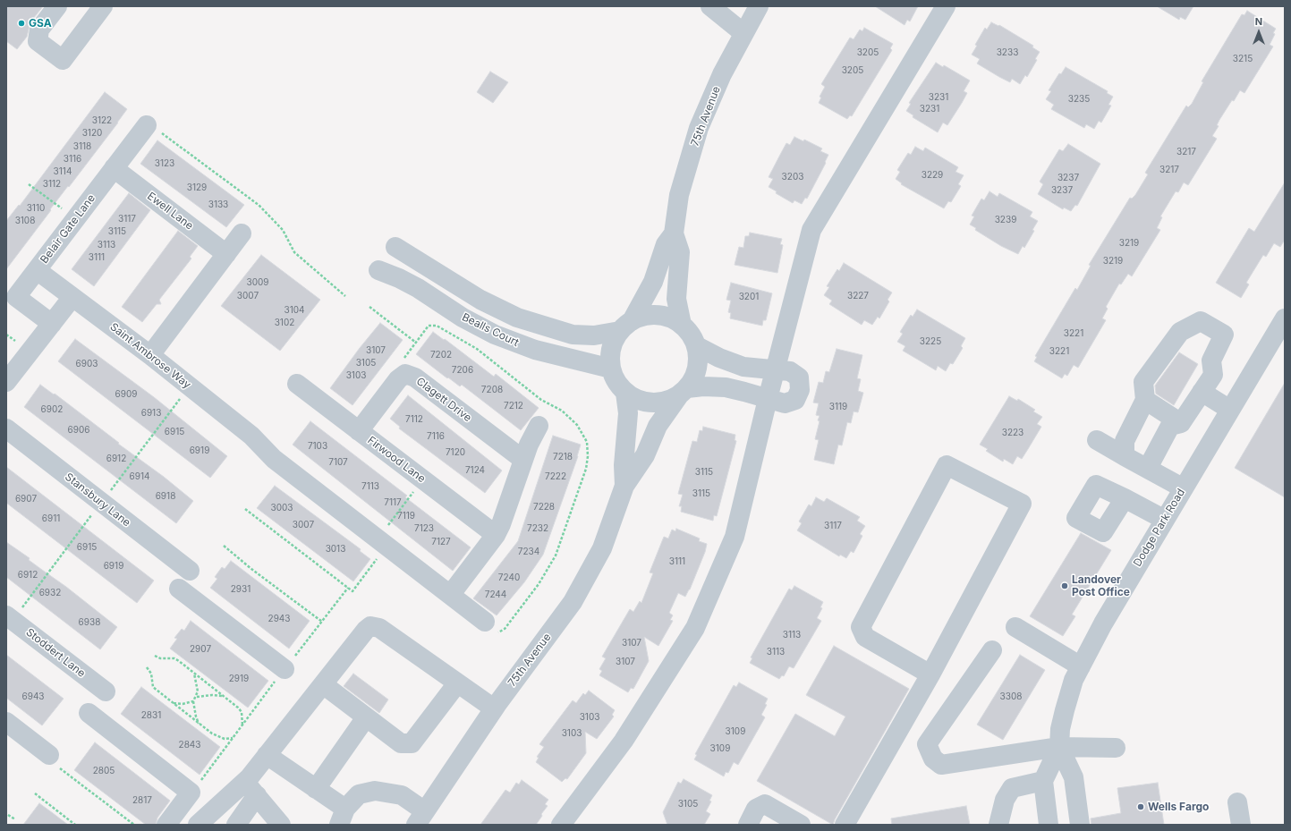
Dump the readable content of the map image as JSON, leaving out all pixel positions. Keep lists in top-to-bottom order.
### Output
{
  "streets": {
    "street": [
      "75th Avenue",
      "Ewell Lane",
      "Belair Gate Lane",
      "Bealls Court",
      "Saint Ambrose Way",
      "Clagett Drive",
      "Firwood Lane",
      "Stansbury Lane",
      "Dodge Park Road",
      "Stoddert Lane"
    ]
  },
  "crossings": [
    ["75th Avenue", "Bealls Court"],
    ["Ewell Lane", "Belair Gate Lane"],
    ["Belair Gate Lane", "Saint Ambrose Way"],
    ["Clagett Drive", "Firwood Lane"]
  ],
  "places": ["GSA", "Landover Post Office", "Wells Fargo"],
  "house_numbers": [
    "3205",
    "3233",
    "3215",
    "3205",
    "3231",
    "3235",
    "3231",
    "3122",
    "3120",
    "3118",
    "3217",
    "3116",
    "3123",
    "3217",
    "3114",
    "3229",
    "3203",
    "3237",
    "3112",
    "3129",
    "3237",
    "3133",
    "3110",
    "3117",
    "3239",
    "3108",
    "3115",
    "3219",
    "3113",
    "3111",
    "3219",
    "3009",
    "3007",
    "3227",
    "3201",
    "3104",
    "3102",
    "3221",
    "3225",
    "3107",
    "3221",
    "7202",
    "3105",
    "6903",
    "7206",
    "3103",
    "7208",
    "6909",
    "7212",
    "3119",
    "6902",
    "6913",
    "7112",
    "6906",
    "6915",
    "3223",
    "7116",
    "7103",
    "6919",
    "7120",
    "7218",
    "6912",
    "7107",
    "7124",
    "3115",
    "6914",
    "7222",
    "7113",
    "3115",
    "6918",
    "6907",
    "7117",
    "7228",
    "3003",
    "7119",
    "6911",
    "3007",
    "3117",
    "7123",
    "7232",
    "7127",
    "6915",
    "3013",
    "7234",
    "3111",
    "6919",
    "6912",
    "7240",
    "2931",
    "6932",
    "7244",
    "2943",
    "6938",
    "3113",
    "3107",
    "2907",
    "3113",
    "3107",
    "2919",
    "6943",
    "3308",
    "2831",
    "3103",
    "3109",
    "3103",
    "2843",
    "3109",
    "2805",
    "2817",
    "3105"
  ],
  "north": "top"
}
